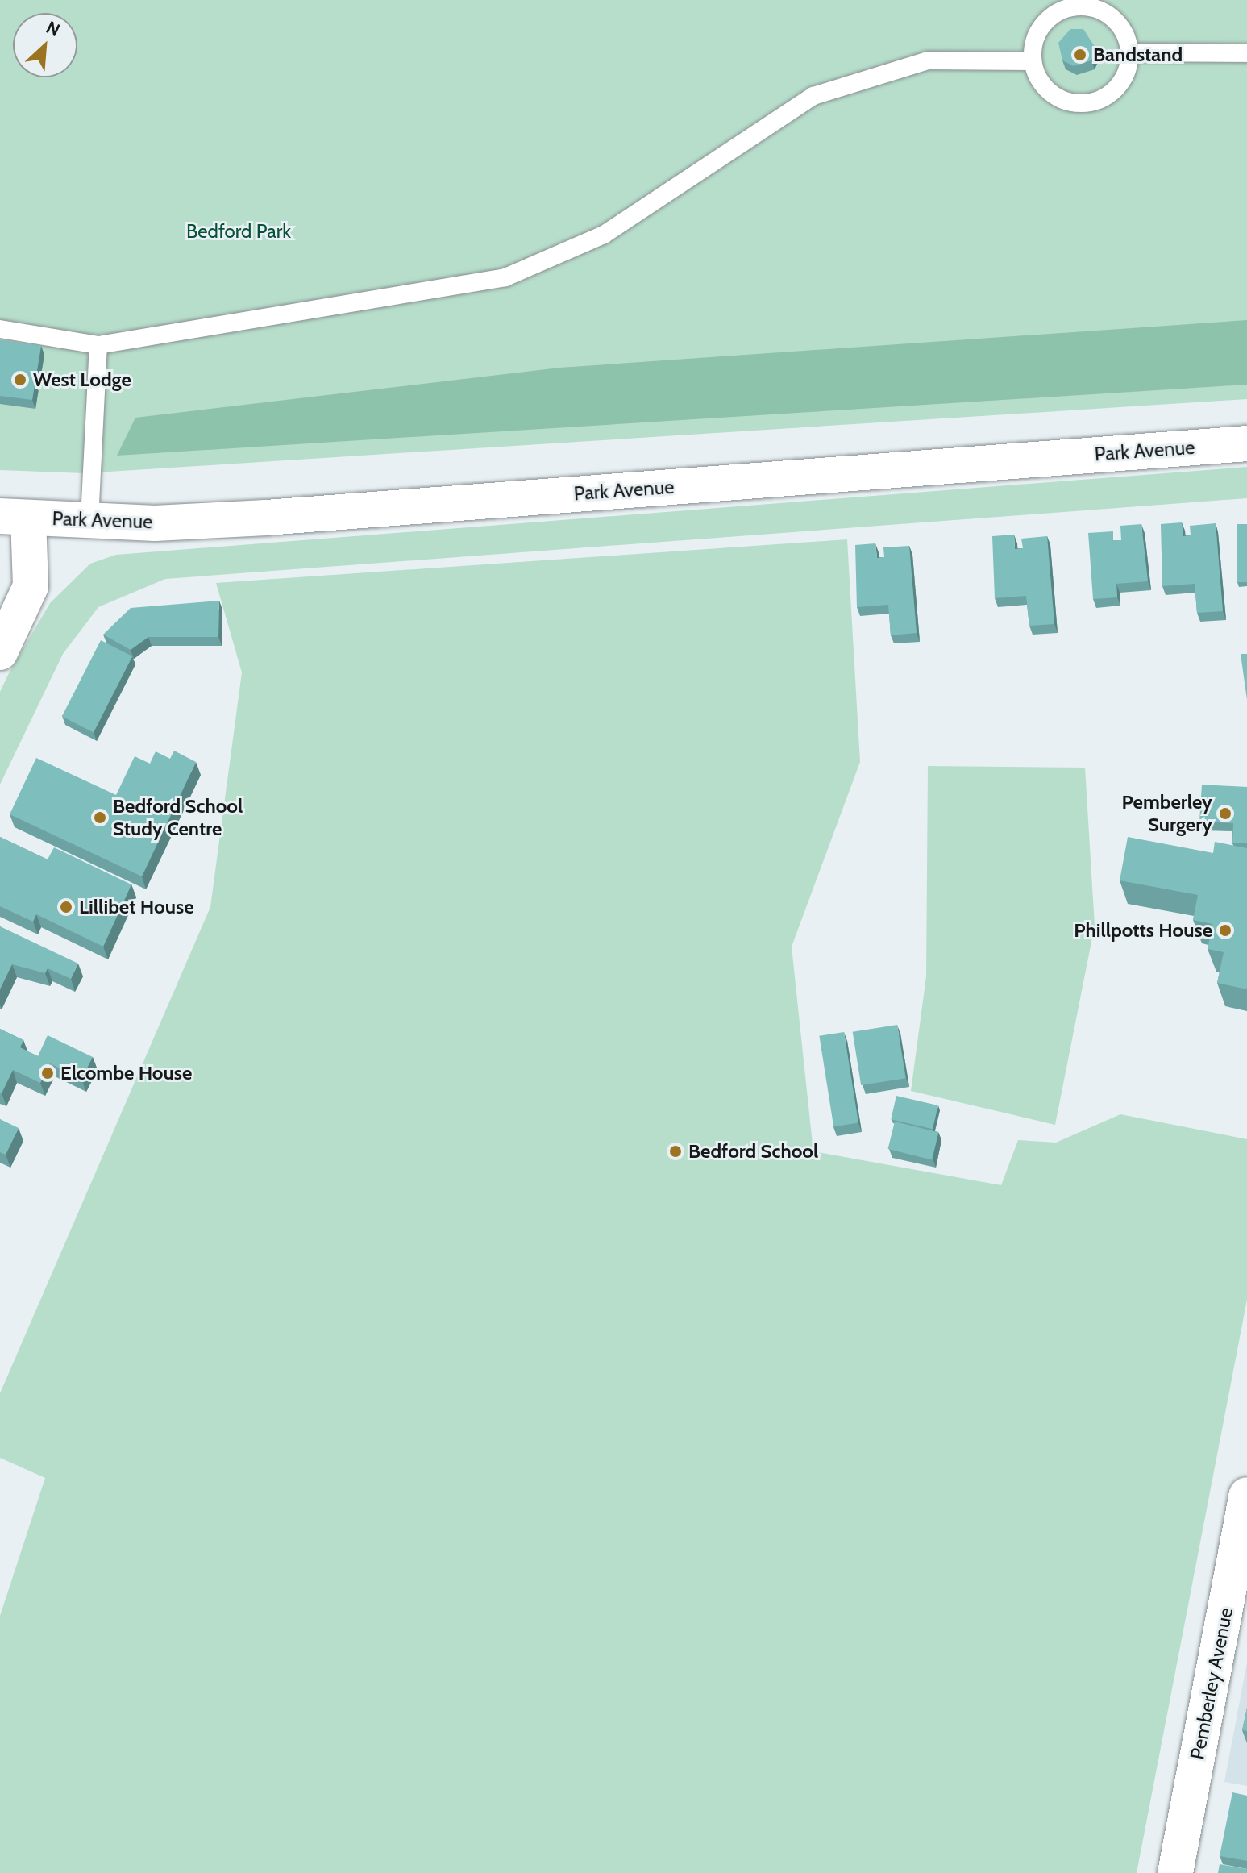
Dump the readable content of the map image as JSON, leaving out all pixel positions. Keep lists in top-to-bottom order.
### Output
{
  "streets": {
    "street": ["Park Avenue", "Pemberley Avenue"]
  },
  "parks": ["Bedford Park"],
  "places": [
    "Bandstand",
    "West Lodge",
    "Pemberley Surgery",
    "Bedford School Study Centre",
    "Lillibet House",
    "Phillpotts House",
    "Elcombe House",
    "Bedford School"
  ],
  "north": "top right"
}
